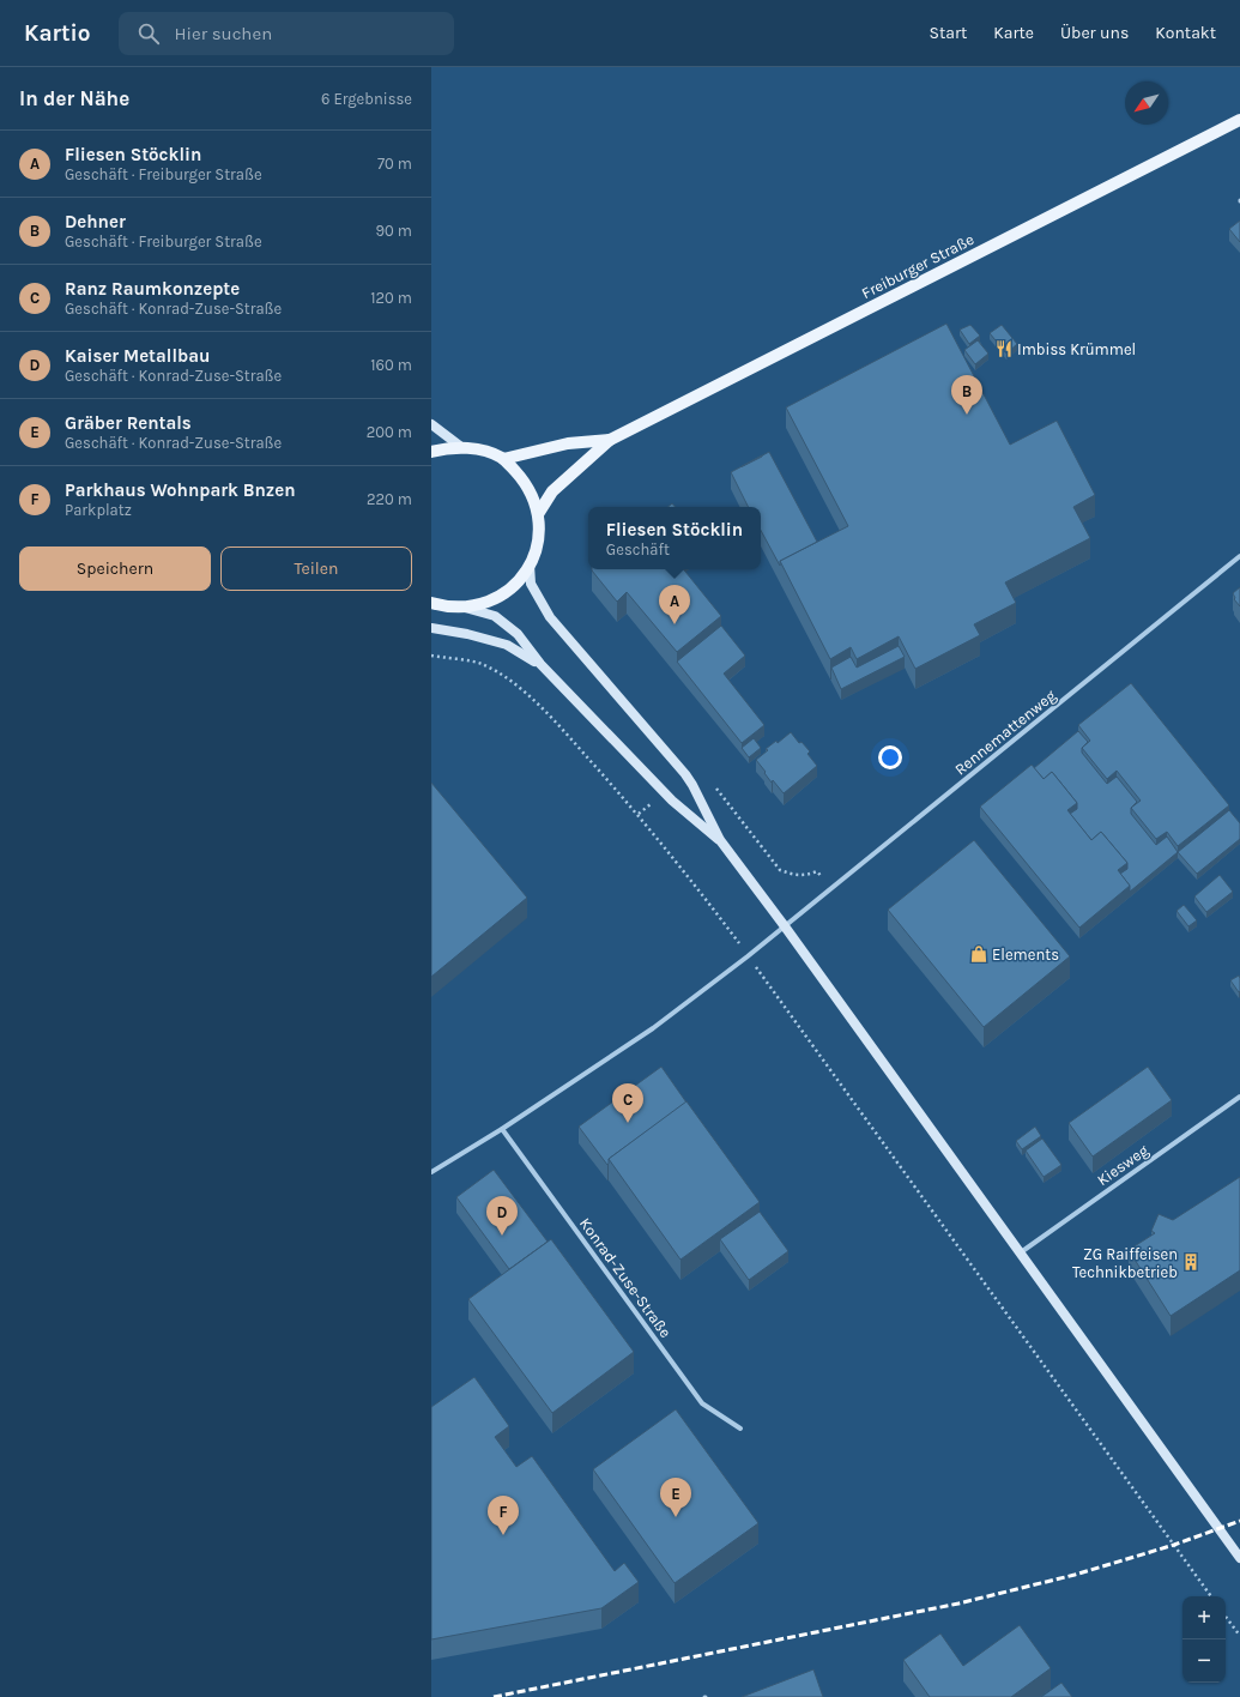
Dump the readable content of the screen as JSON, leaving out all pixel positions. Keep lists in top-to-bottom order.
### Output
{
  "streets": {
    "main road": ["Freiburger Straße"],
    "street": ["Rennemattenweg", "Kiesweg", "Konrad-Zuse-Straße"]
  },
  "places": {
    "restaurant": ["Imbiss Krümmel"],
    "shop": ["Elements"],
    "building": ["ZG Raiffeisen Technikbetrieb"]
  },
  "north": "bottom left",
  "page": {
    "header": "Kartio",
    "search": "Hier suchen",
    "nav": [
      "Start",
      "Karte",
      "Über uns",
      "Kontakt"
    ],
    "heading": ["In der Nähe", "6 Ergebnisse"],
    "list": [
      {
        "mark": "A",
        "name": "Fliesen Stöcklin",
        "note": "Geschäft · Freiburger Straße",
        "value": "70 m"
      },
      {
        "mark": "B",
        "name": "Dehner",
        "note": "Geschäft · Freiburger Straße",
        "value": "90 m"
      },
      {
        "mark": "C",
        "name": "Ranz Raumkonzepte",
        "note": "Geschäft · Konrad-Zuse-Straße",
        "value": "120 m"
      },
      {
        "mark": "D",
        "name": "Kaiser Metallbau",
        "note": "Geschäft · Konrad-Zuse-Straße",
        "value": "160 m"
      },
      {
        "mark": "E",
        "name": "Gräber Rentals",
        "note": "Geschäft · Konrad-Zuse-Straße",
        "value": "200 m"
      },
      {
        "mark": "F",
        "name": "Parkhaus Wohnpark Bnzen",
        "note": "Parkplatz",
        "value": "220 m"
      }
    ],
    "pins": [
      "B",
      "A",
      "C",
      "D",
      "E",
      "F"
    ],
    "popup": ["Fliesen Stöcklin", "Geschäft"],
    "buttons": ["Speichern", "Teilen"],
    "map_buttons": ["+", "−"]
  }
}
